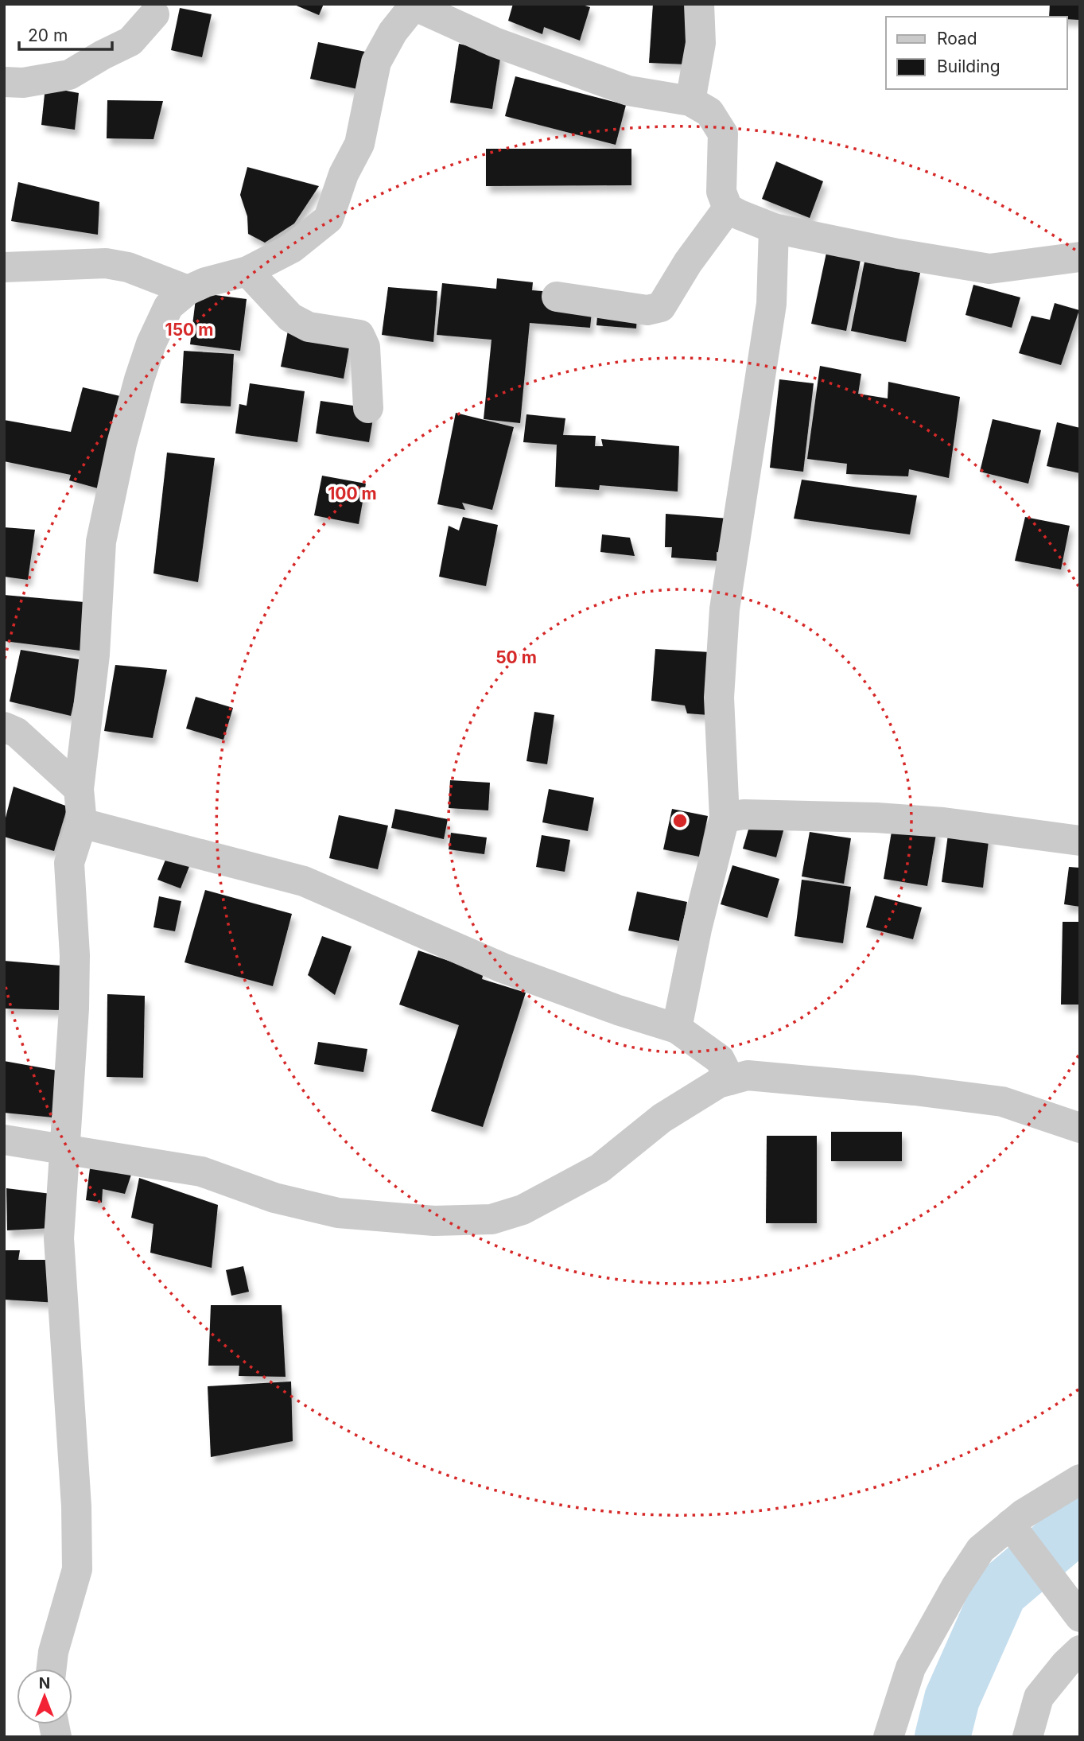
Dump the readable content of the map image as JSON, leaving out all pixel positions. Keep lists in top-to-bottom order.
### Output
{
  "legend": ["Road", "Building"],
  "scale_bar": "20 m",
  "north": "top",
  "rings": ["150 m", "100 m", "50 m"]
}
